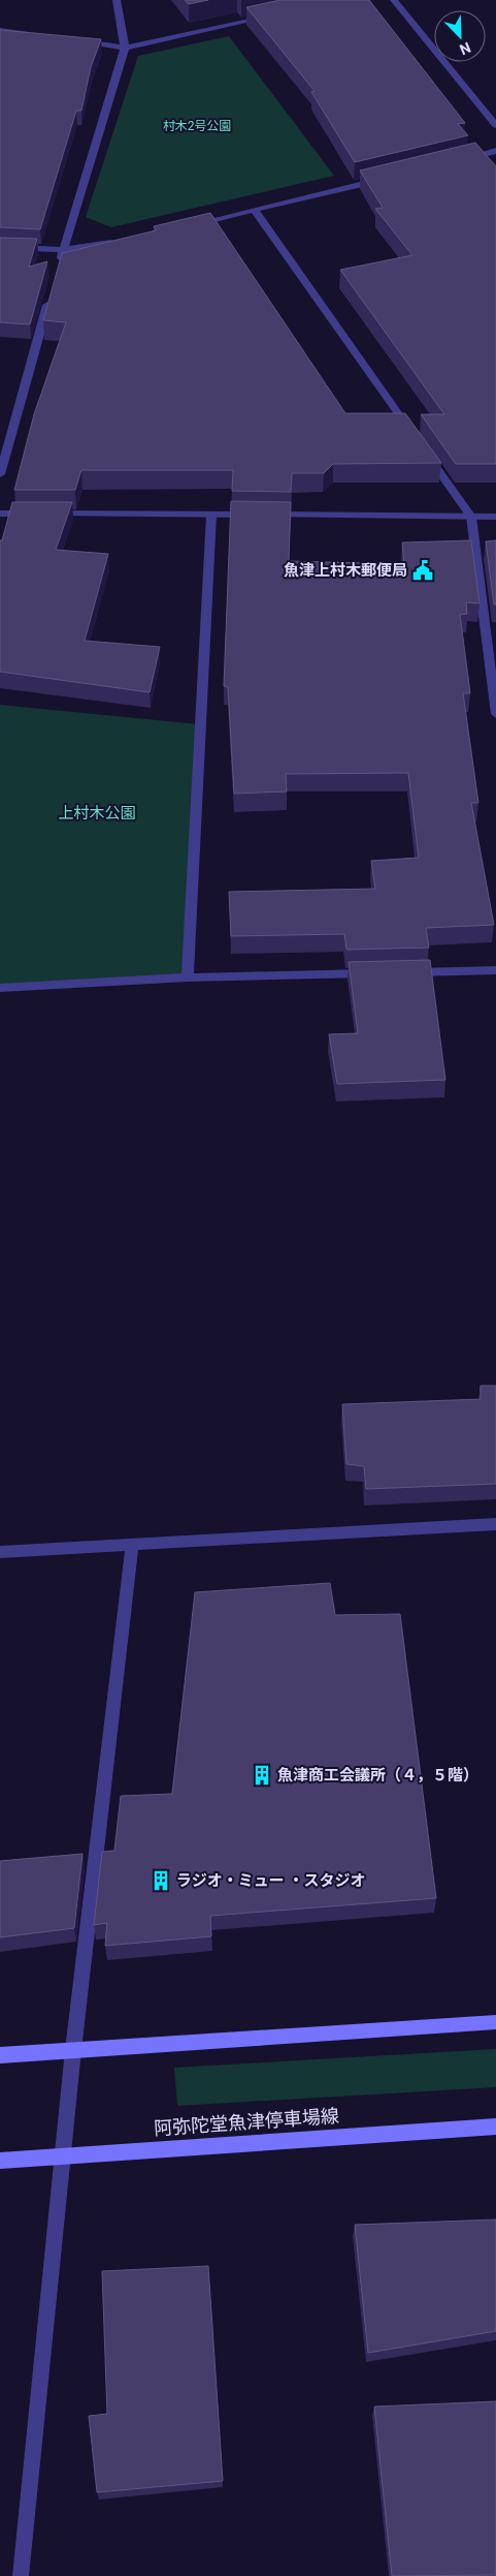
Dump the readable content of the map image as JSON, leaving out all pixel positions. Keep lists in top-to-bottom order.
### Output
{
  "streets": {
    "main road": ["阿弥陀堂魚津停車場線"]
  },
  "parks": ["村木2号公園", "上村木公園"],
  "places": {
    "public building": ["魚津上村木郵便局"],
    "building": ["魚津商工会議所（４，５階）", "ラジオ・ミュー ・スタジオ"]
  },
  "north": "bottom right"
}
